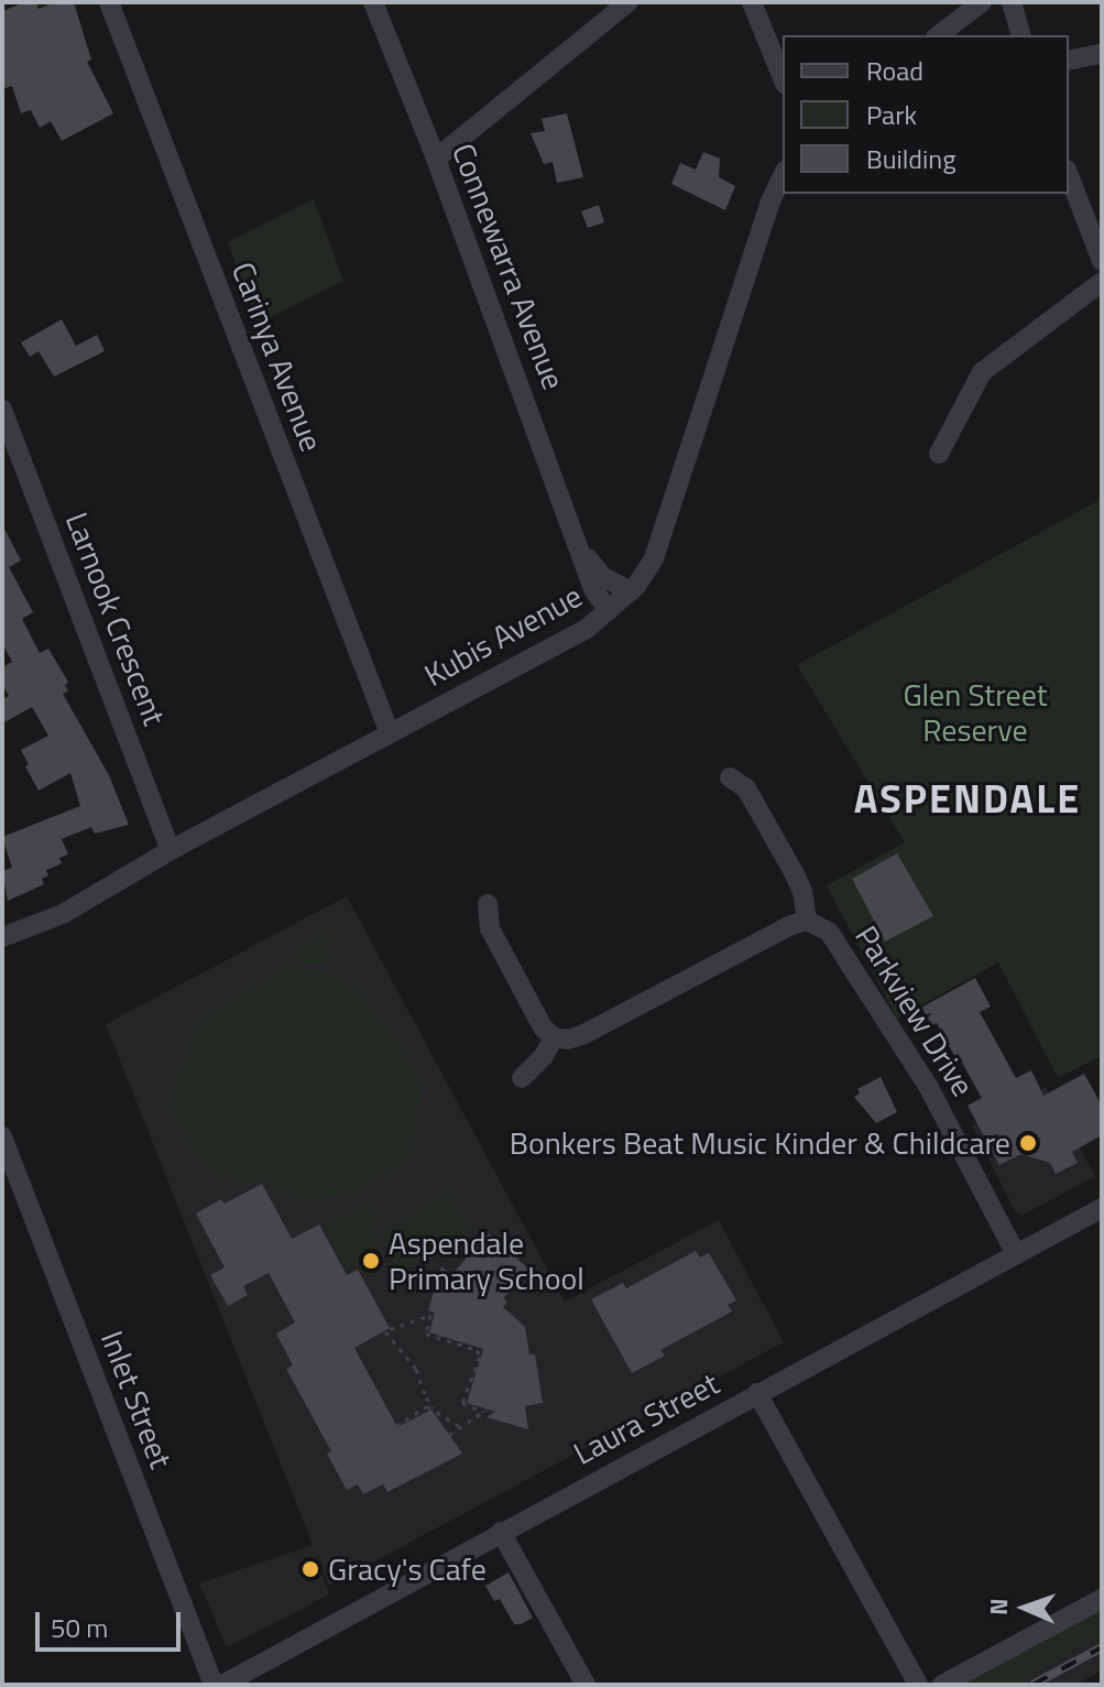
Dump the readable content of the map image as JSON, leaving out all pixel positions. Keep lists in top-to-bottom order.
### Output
{
  "streets": {
    "street": [
      "Connewarra Avenue",
      "Carinya Avenue",
      "Larnook Crescent",
      "Kubis Avenue",
      "Parkview Drive",
      "Inlet Street",
      "Laura Street"
    ]
  },
  "crossings": [
    ["Connewarra Avenue", "Kubis Avenue"],
    ["Carinya Avenue", "Kubis Avenue"],
    ["Larnook Crescent", "Kubis Avenue"],
    ["Parkview Drive", "Laura Street"]
  ],
  "districts": ["ASPENDALE"],
  "parks": ["Glen Street Reserve"],
  "places": ["Bonkers Beat Music Kinder & Childcare", "Aspendale Primary School", "Gracy's Cafe"],
  "legend": ["Road", "Park", "Building"],
  "scale_bar": "50 m",
  "north": "left"
}
